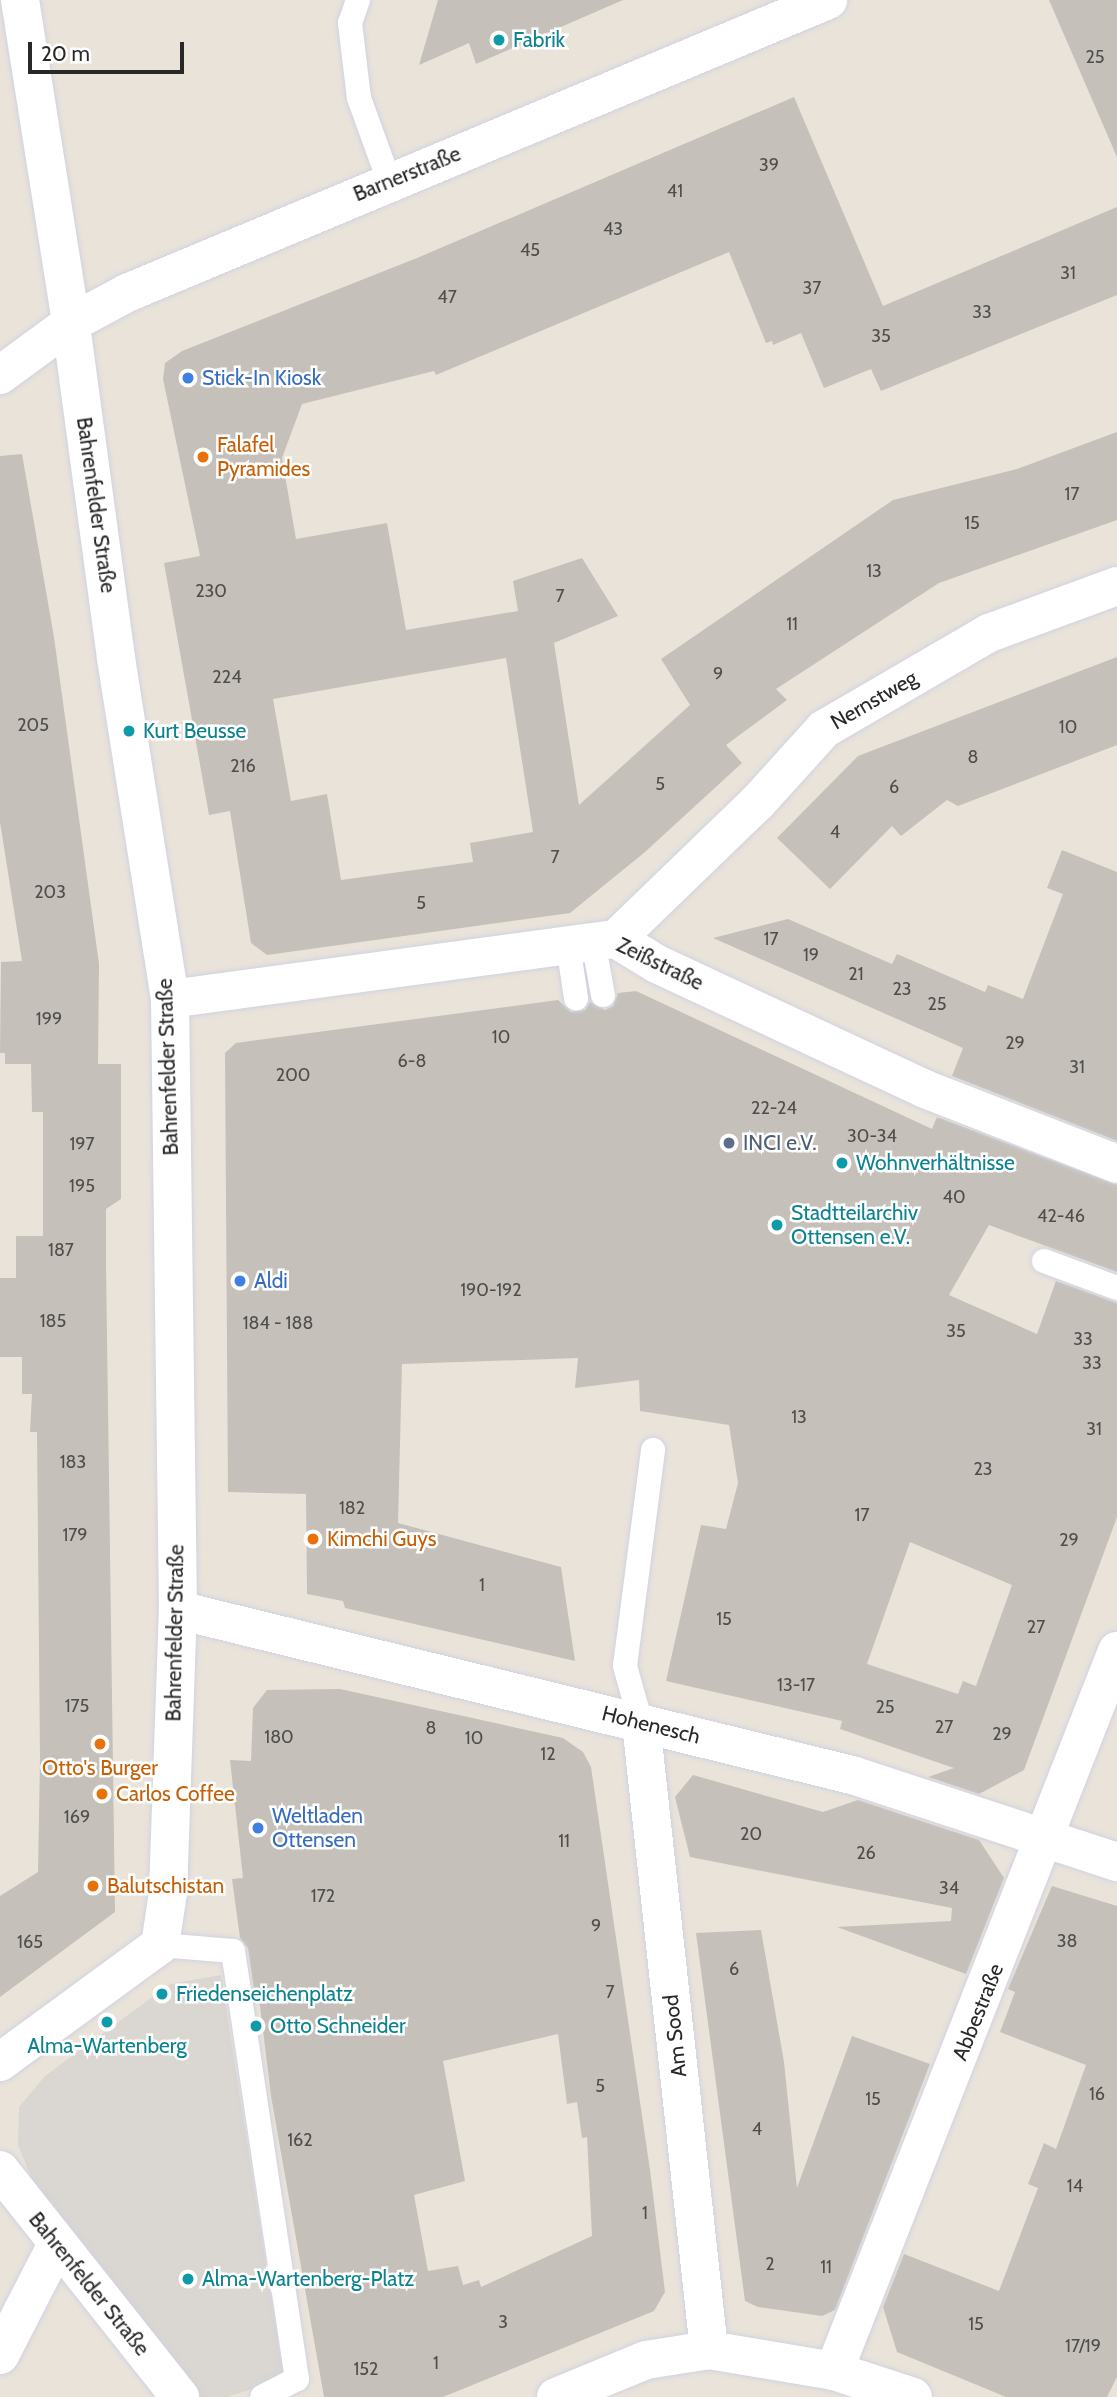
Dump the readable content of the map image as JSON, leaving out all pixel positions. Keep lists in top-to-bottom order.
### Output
{
  "streets": {
    "street": [
      "Barnerstraße",
      "Bahrenfelder Straße",
      "Nernstweg",
      "Zeißstraße",
      "Hohenesch",
      "Abbestraße",
      "Am Sood"
    ]
  },
  "crossings": [
    ["Barnerstraße", "Bahrenfelder Straße"],
    ["Bahrenfelder Straße", "Hohenesch"],
    ["Nernstweg", "Zeißstraße"],
    ["Hohenesch", "Abbestraße"],
    ["Hohenesch", "Am Sood"]
  ],
  "places": [
    "Fabrik",
    "Stick-In Kiosk",
    "Falafel Pyramides",
    "Kurt Beusse",
    "INCI e.V.",
    "Wohnverhältnisse",
    "Stadtteilarchiv Ottensen e.V.",
    "Aldi",
    "Kimchi Guys",
    "Otto's Burger",
    "Carlos Coffee",
    "Weltladen Ottensen",
    "Balutschistan",
    "Friedenseichenplatz",
    "Alma-Wartenberg",
    "Otto Schneider",
    "Alma-Wartenberg-Platz"
  ],
  "house_numbers": [
    "25",
    "39",
    "41",
    "43",
    "45",
    "31",
    "37",
    "47",
    "33",
    "35",
    "17",
    "15",
    "13",
    "230",
    "7",
    "11",
    "9",
    "224",
    "205",
    "10",
    "8",
    "216",
    "5",
    "6",
    "4",
    "7",
    "203",
    "5",
    "17",
    "19",
    "21",
    "23",
    "25",
    "199",
    "10",
    "29",
    "6-8",
    "31",
    "200",
    "22-24",
    "30-34",
    "197",
    "195",
    "40",
    "42-46",
    "187",
    "190-192",
    "185",
    "184 - 188",
    "35",
    "33",
    "33",
    "13",
    "31",
    "183",
    "23",
    "182",
    "17",
    "179",
    "29",
    "1",
    "15",
    "27",
    "13-17",
    "175",
    "25",
    "27",
    "8",
    "29",
    "180",
    "10",
    "12",
    "169",
    "20",
    "11",
    "26",
    "34",
    "172",
    "9",
    "38",
    "165",
    "6",
    "7",
    "5",
    "16",
    "15",
    "4",
    "162",
    "14",
    "1",
    "2",
    "11",
    "3",
    "15",
    "17/19",
    "1",
    "152"
  ],
  "scale_bar": "20 m"
}
